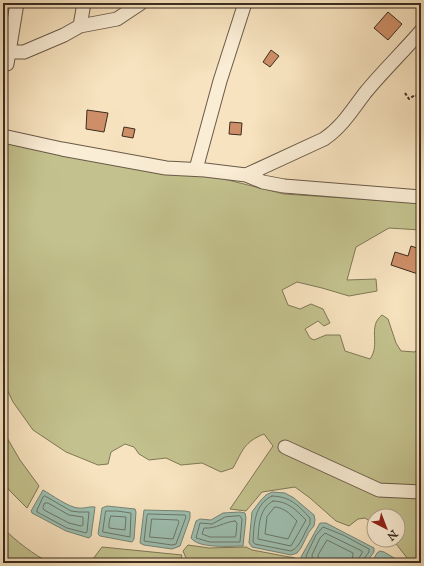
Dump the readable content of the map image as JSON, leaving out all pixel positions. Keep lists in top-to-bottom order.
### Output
{
  "north": "bottom right"
}
